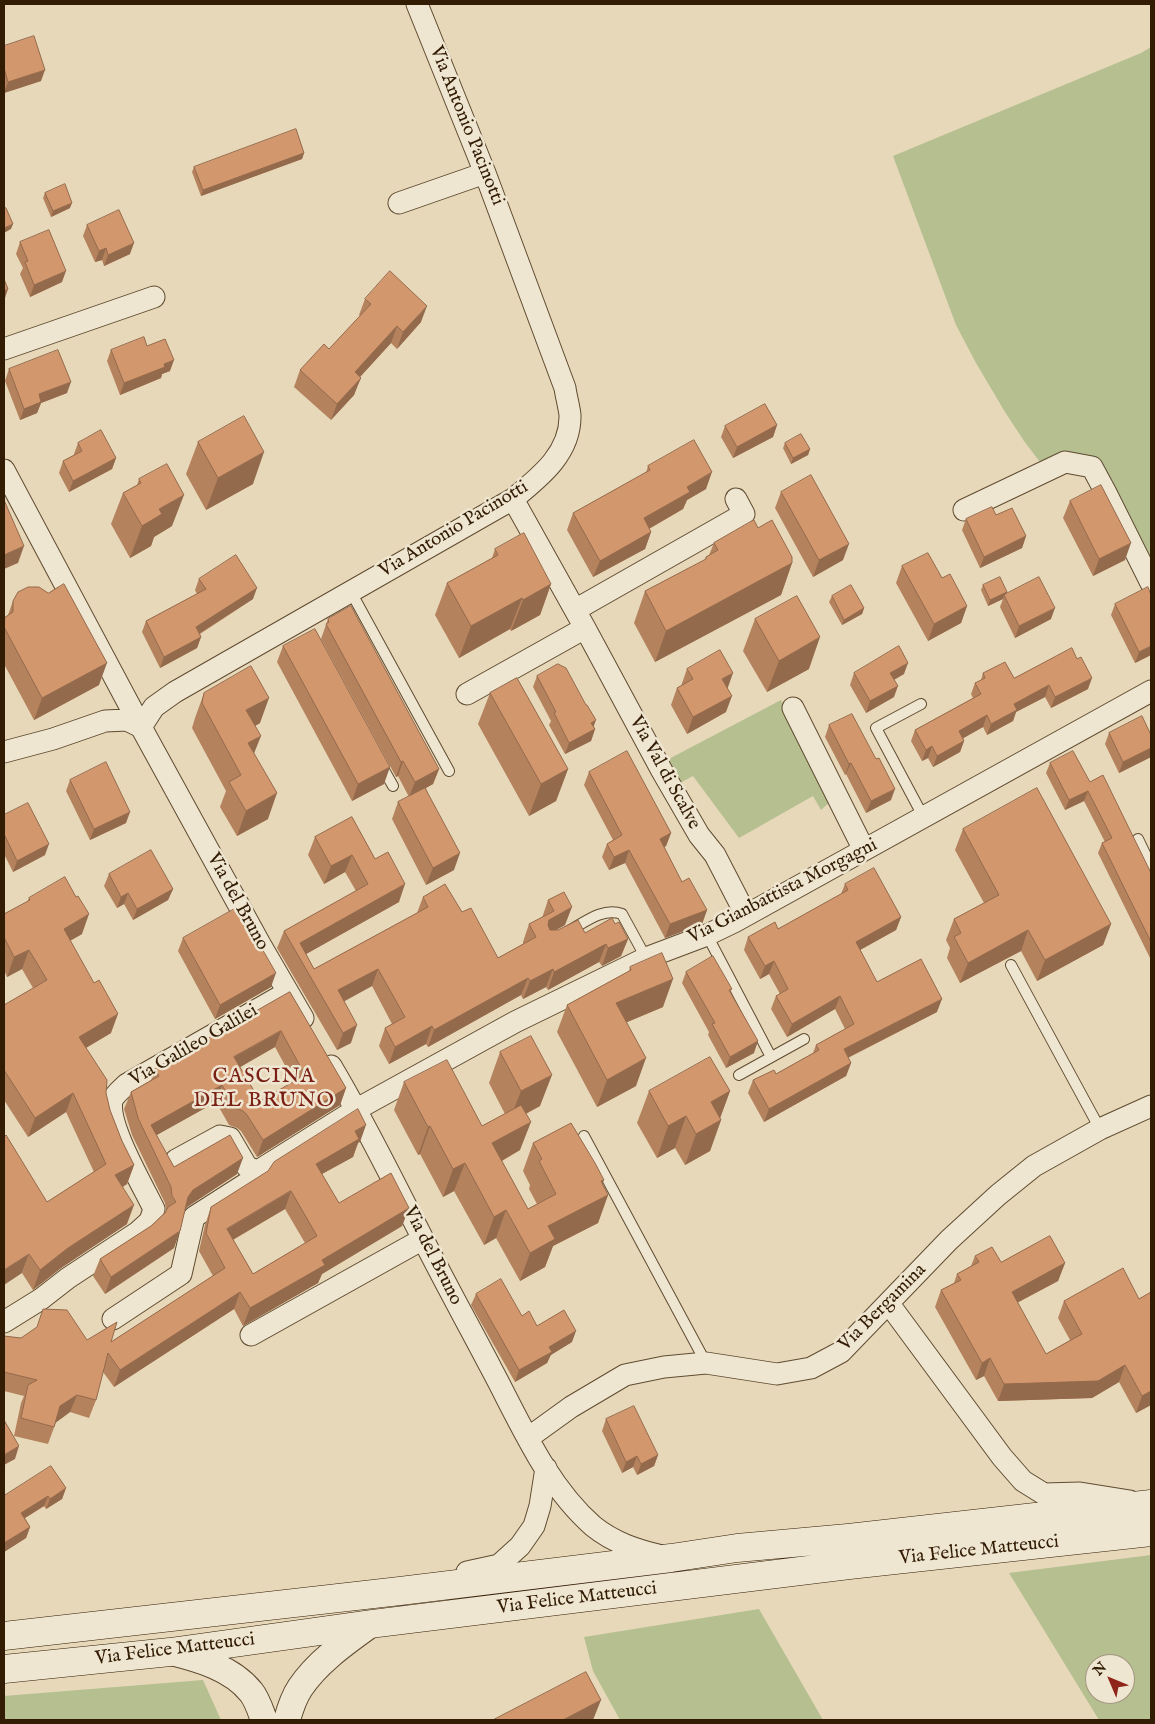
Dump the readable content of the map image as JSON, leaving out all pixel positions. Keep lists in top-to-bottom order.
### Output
{
  "streets": {
    "main road": ["Via Felice Matteucci"],
    "street": [
      "Via Antonio Pacinotti",
      "Via Val di Scalve",
      "Via Gianbattista Morgagni",
      "Via del Bruno",
      "Via Galileo Galilei",
      "Via Bergamina"
    ]
  },
  "crossings": [
    ["Via Antonio Pacinotti", "Via Val di Scalve"],
    ["Via Antonio Pacinotti", "Via del Bruno"],
    ["Via Val di Scalve", "Via Gianbattista Morgagni"],
    ["Via Gianbattista Morgagni", "Via del Bruno"],
    ["Via del Bruno", "Via Galileo Galilei"],
    ["Via del Bruno", "Via Bergamina"],
    ["Via del Bruno", "Via Felice Matteucci"]
  ],
  "districts": ["CASCINA DEL BRUNO"],
  "north": "top left"
}
